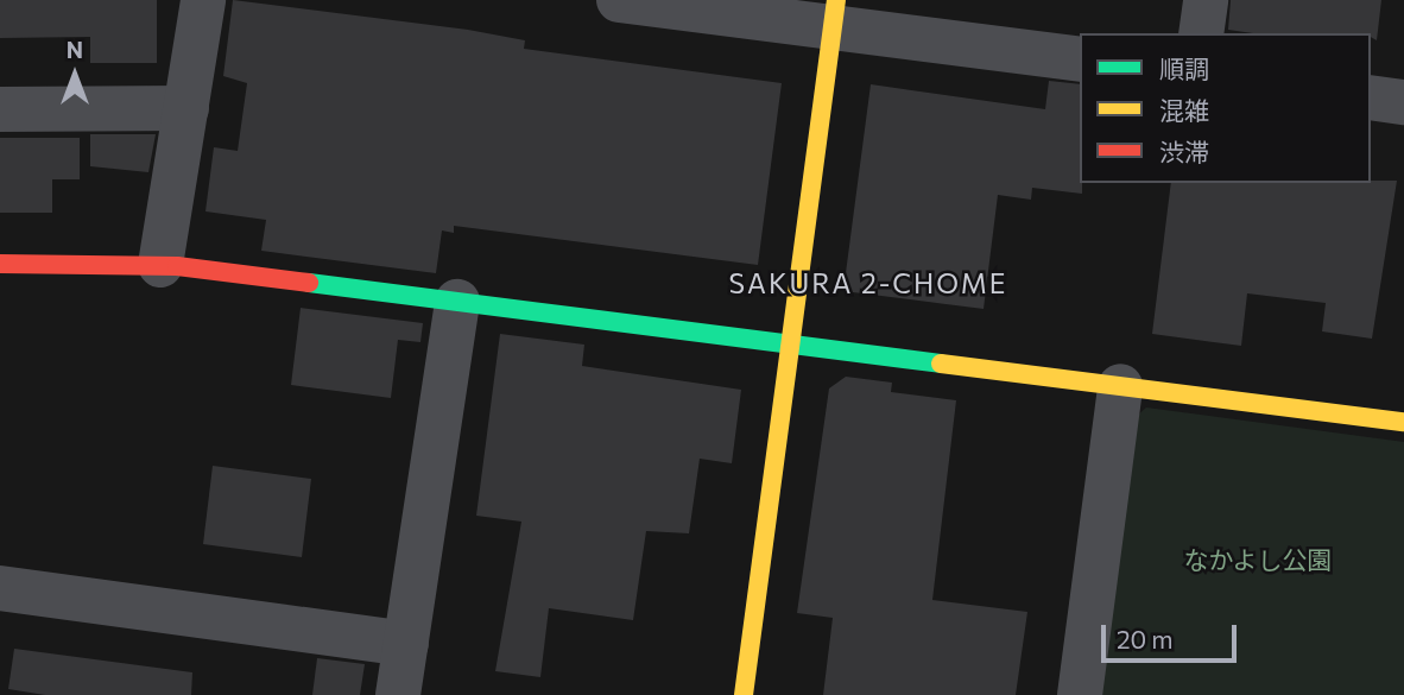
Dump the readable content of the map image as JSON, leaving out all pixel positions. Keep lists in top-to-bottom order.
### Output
{
  "districts": ["SAKURA 2-CHOME"],
  "parks": ["なかよし公園"],
  "legend": ["順調", "混雑", "渋滞"],
  "scale_bar": "20 m",
  "north": "top"
}
